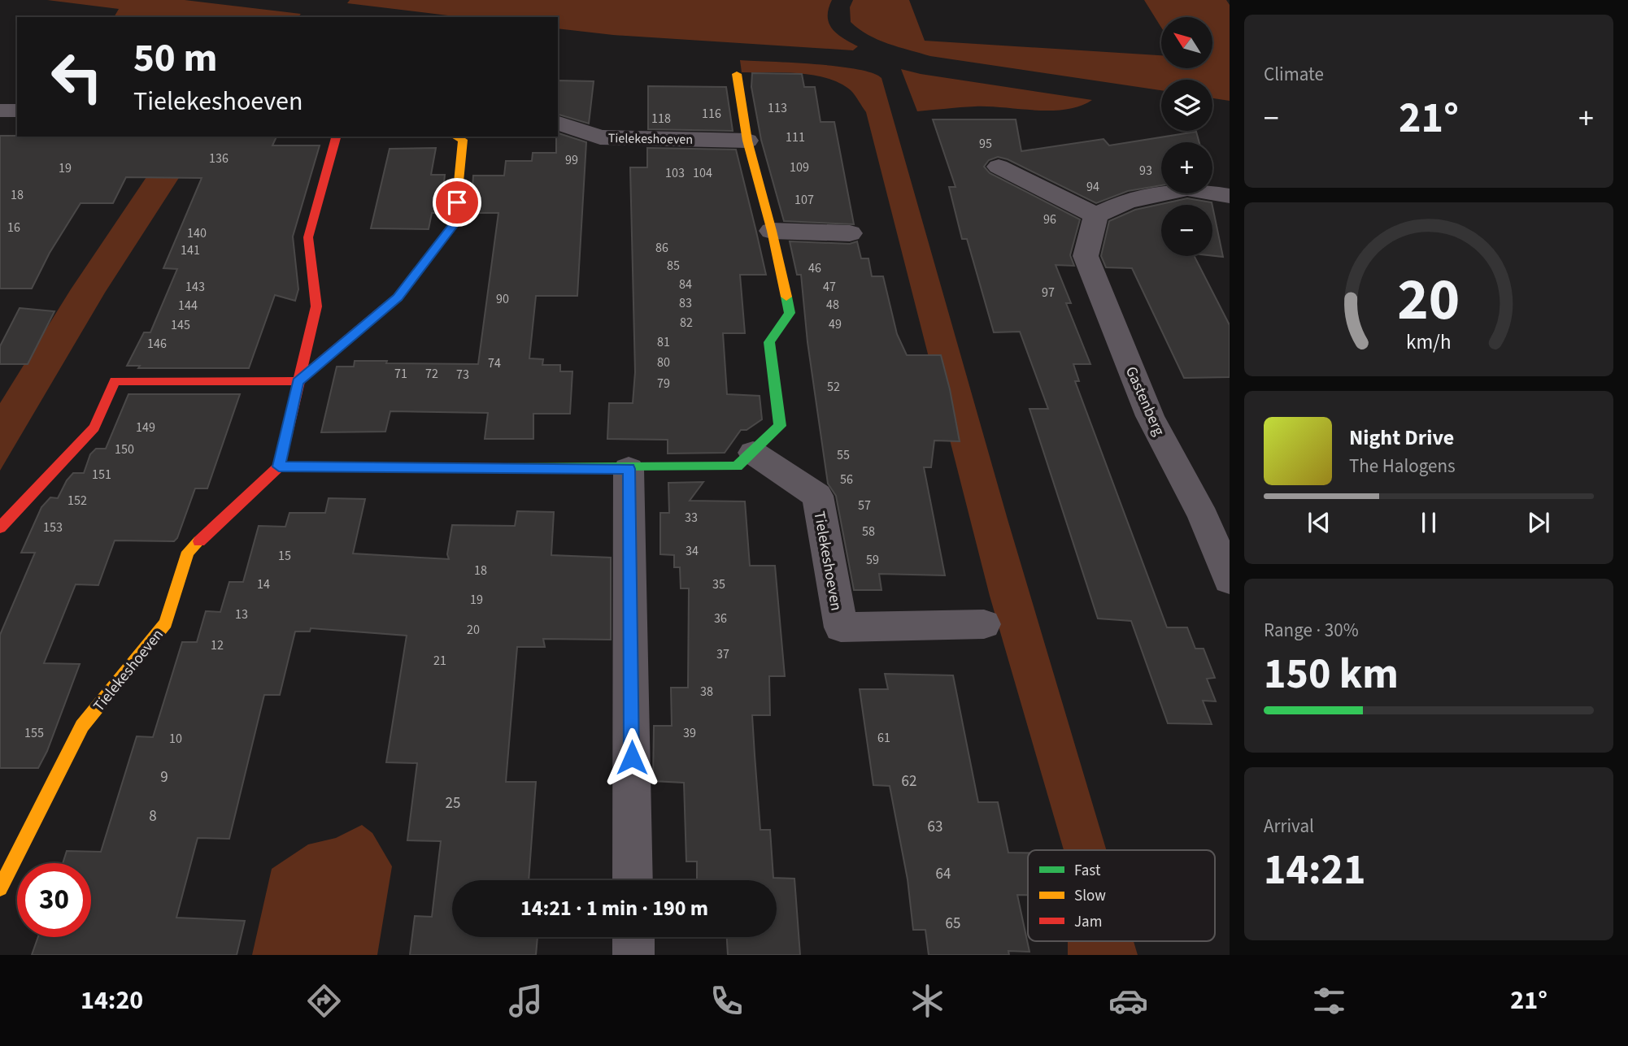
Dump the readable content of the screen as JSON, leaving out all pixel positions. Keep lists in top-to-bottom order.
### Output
{
  "streets": {
    "street": ["Tielekeshoeven", "Gastenberg"]
  },
  "house_numbers": [
    "113",
    "116",
    "118",
    "111",
    "95",
    "136",
    "99",
    "109",
    "19",
    "93",
    "103",
    "104",
    "94",
    "18",
    "107",
    "96",
    "16",
    "140",
    "86",
    "141",
    "85",
    "46",
    "84",
    "143",
    "47",
    "97",
    "90",
    "83",
    "48",
    "144",
    "82",
    "49",
    "145",
    "81",
    "146",
    "80",
    "74",
    "71",
    "72",
    "73",
    "79",
    "52",
    "149",
    "150",
    "55",
    "151",
    "56",
    "152",
    "57",
    "33",
    "153",
    "58",
    "34",
    "15",
    "59",
    "18",
    "14",
    "35",
    "19",
    "13",
    "36",
    "20",
    "12",
    "37",
    "21",
    "38",
    "155",
    "39",
    "61",
    "10",
    "9",
    "62",
    "25",
    "8",
    "63",
    "64",
    "65"
  ],
  "legend": ["Fast", "Slow", "Jam"],
  "north": "top left",
  "page": {
    "tile": [
      "Climate",
      ["Range · 30%", "150 km"],
      ["Arrival", "14:21"]
    ],
    "map_buttons": ["+", "−"],
    "turn": ["50 m", "Tielekeshoeven"],
    "heat": ["−", "21°", "+"],
    "song": ["Night Drive", "The Halogens"],
    "limit": "30",
    "trip": "14:21 · 1 min · 190 m",
    "tabs": ["14:20", "21°"],
    "gauge": ["20", "km/h"]
  }
}
